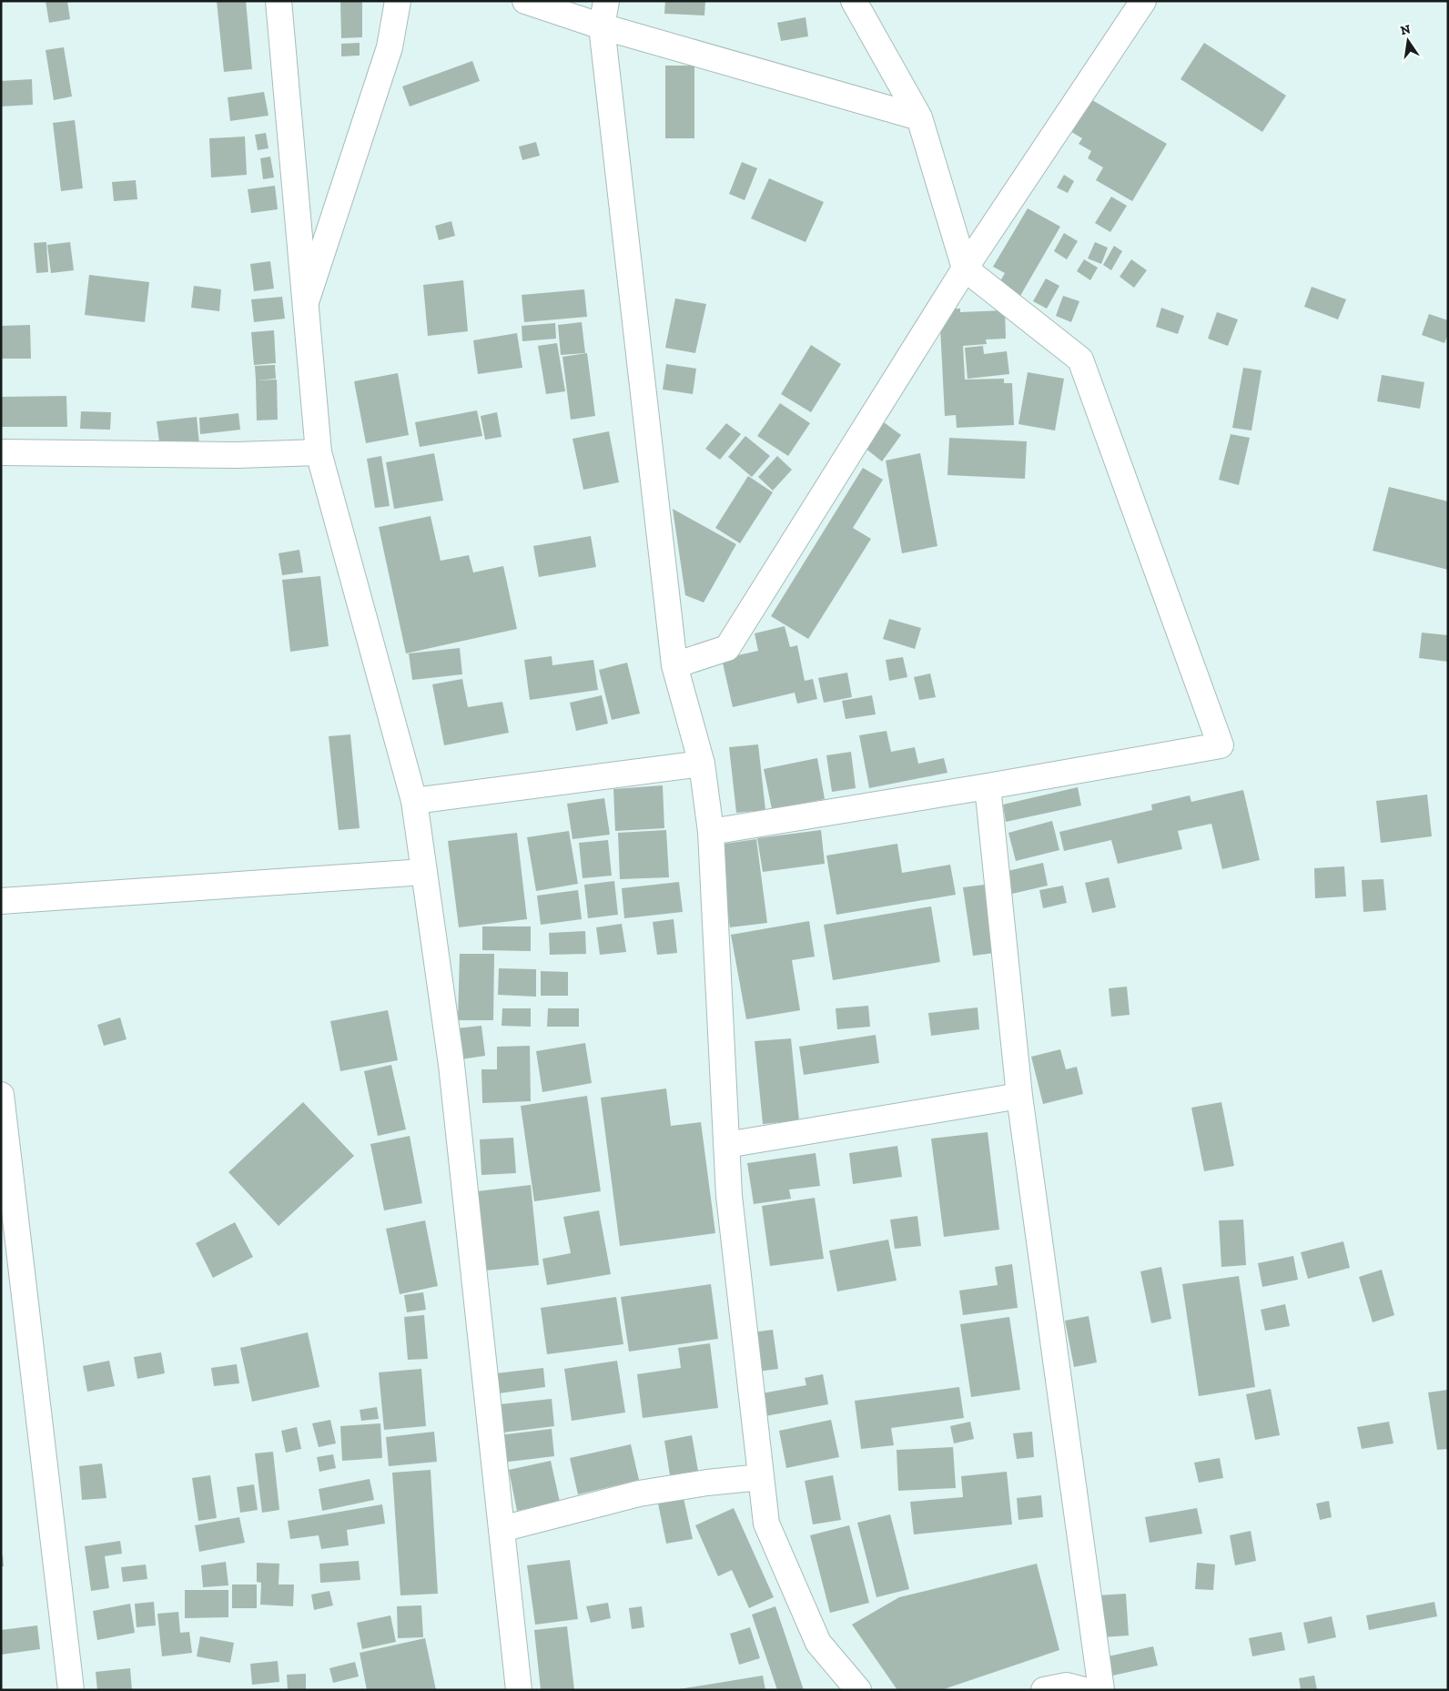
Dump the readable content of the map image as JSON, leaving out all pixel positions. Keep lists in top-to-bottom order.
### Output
{
  "north": "top"
}
